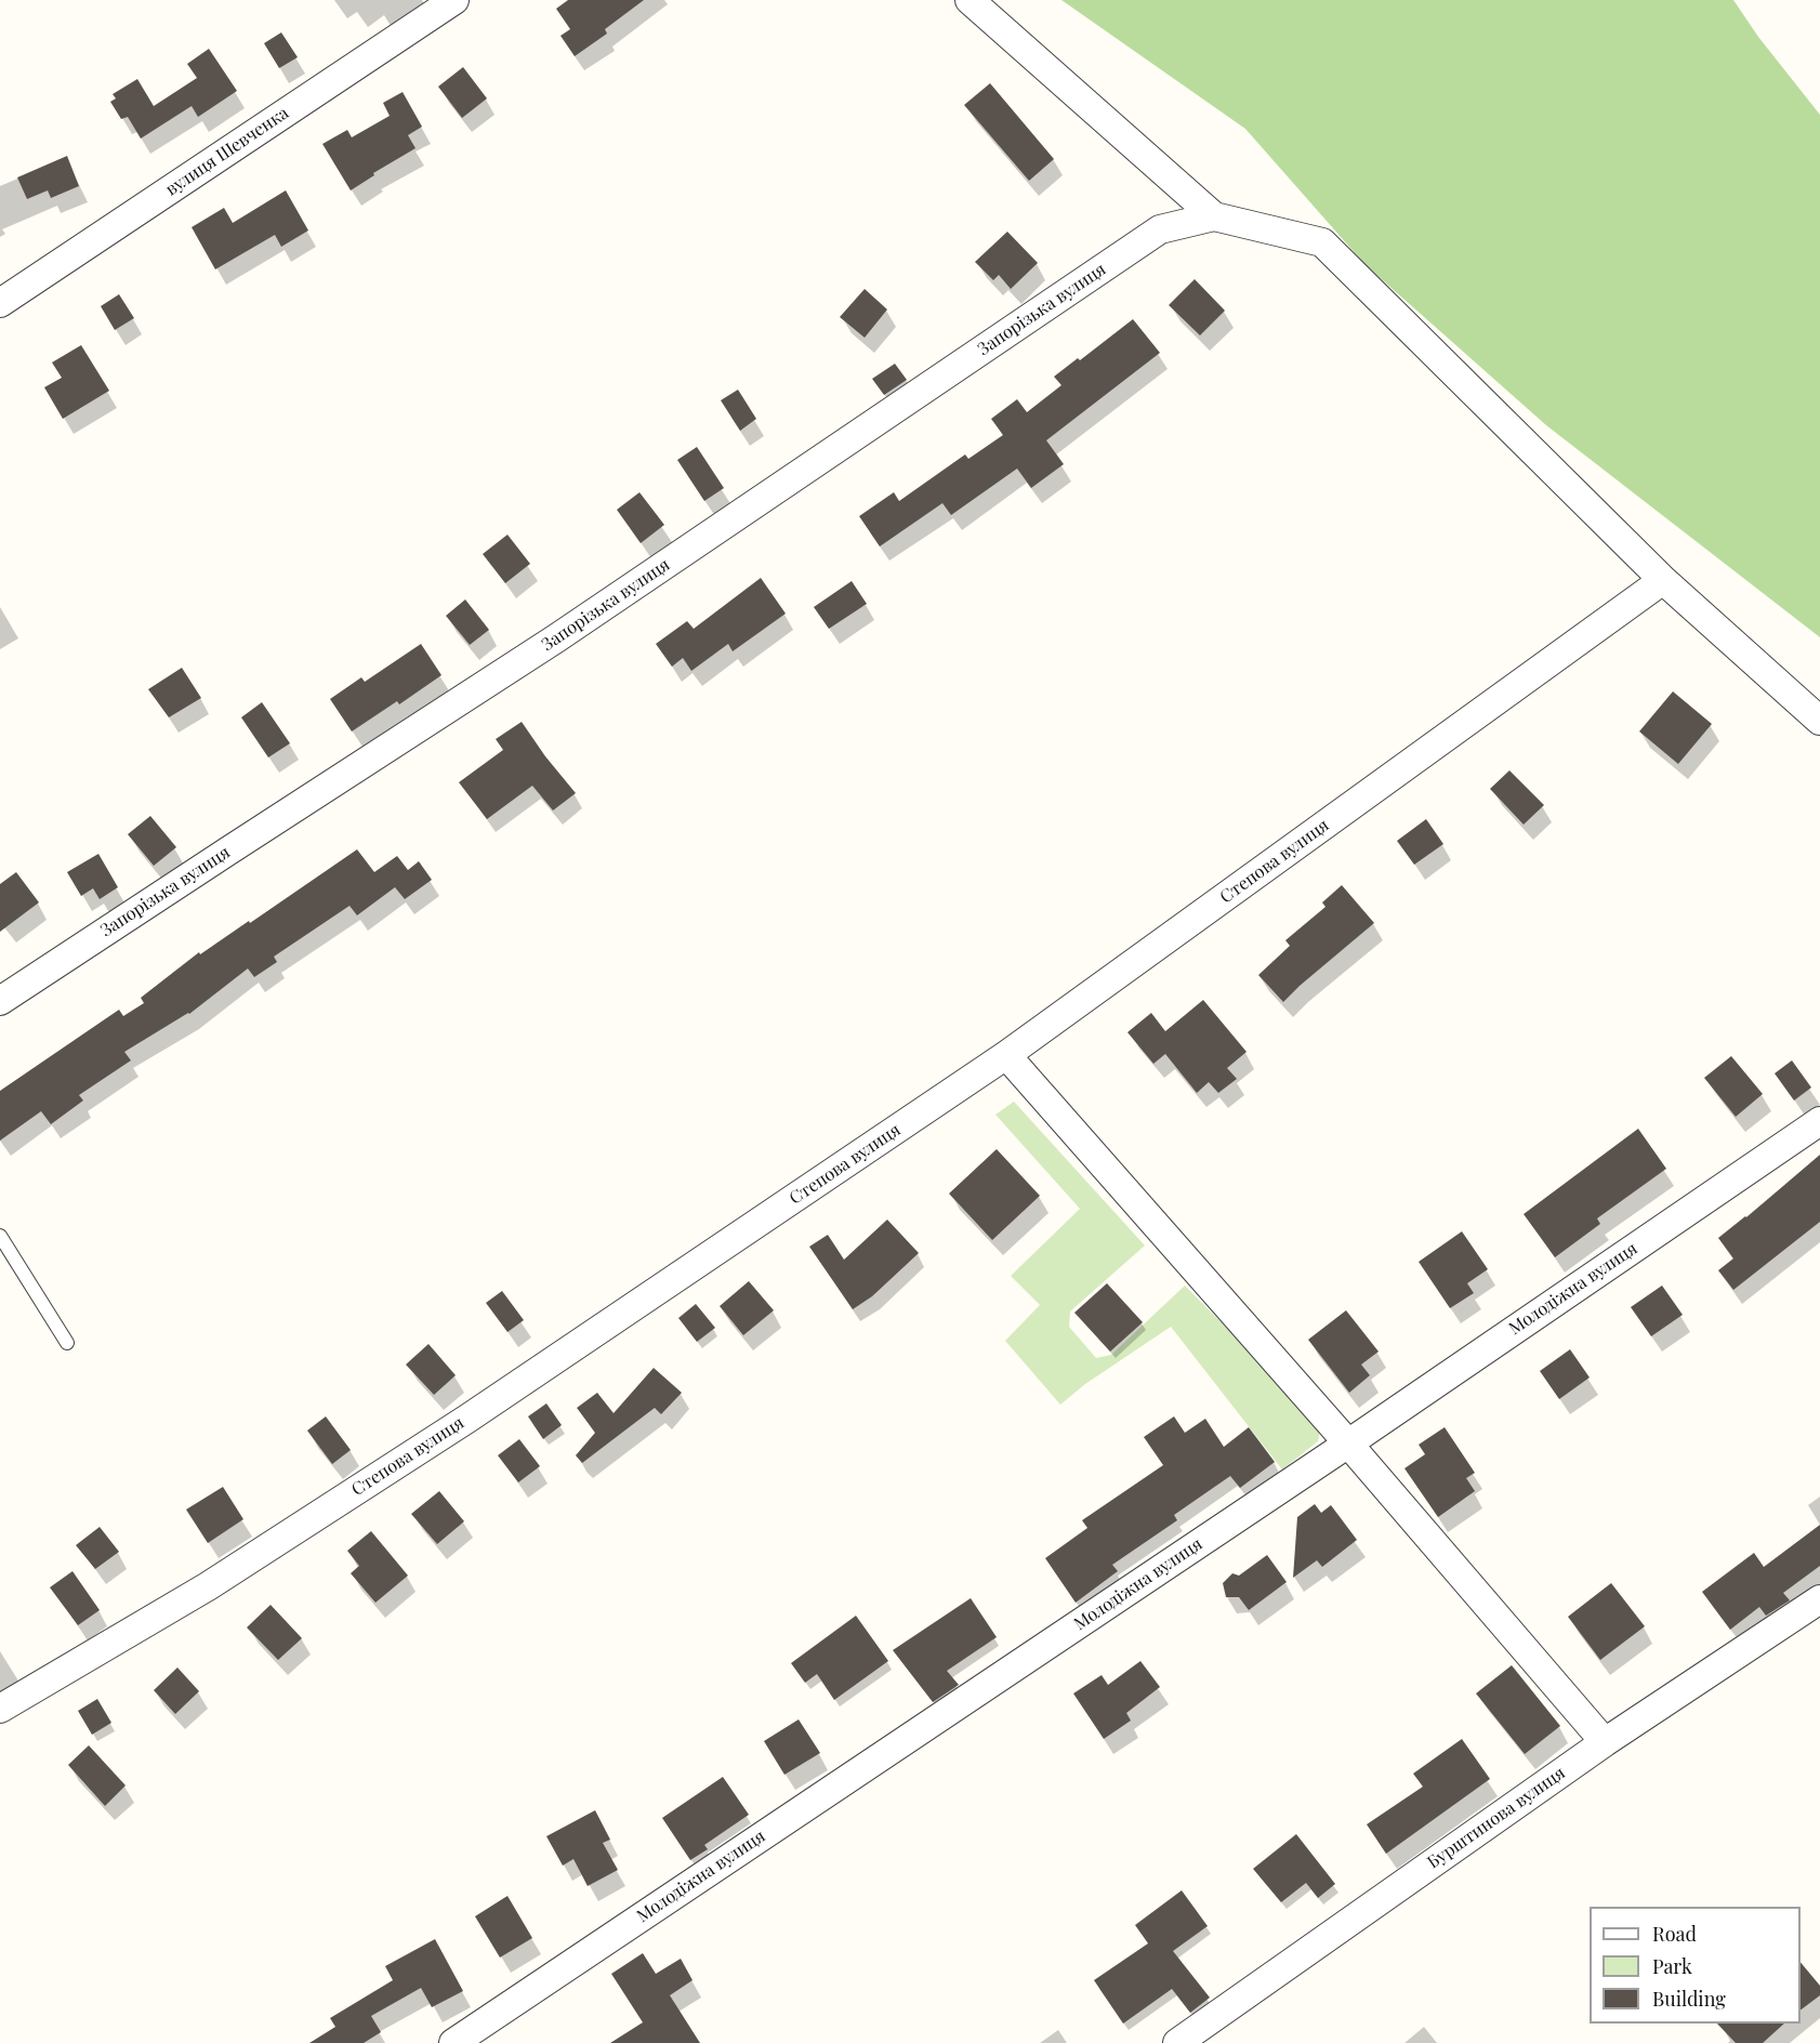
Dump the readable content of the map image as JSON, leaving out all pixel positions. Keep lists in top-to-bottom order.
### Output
{
  "streets": {
    "street": [
      "вулиця Шевченка",
      "Запорізька вулиця",
      "Степова вулиця",
      "Молодіжна вулиця",
      "Бурштинова вулиця"
    ]
  },
  "legend": ["Road", "Park", "Building"]
}
